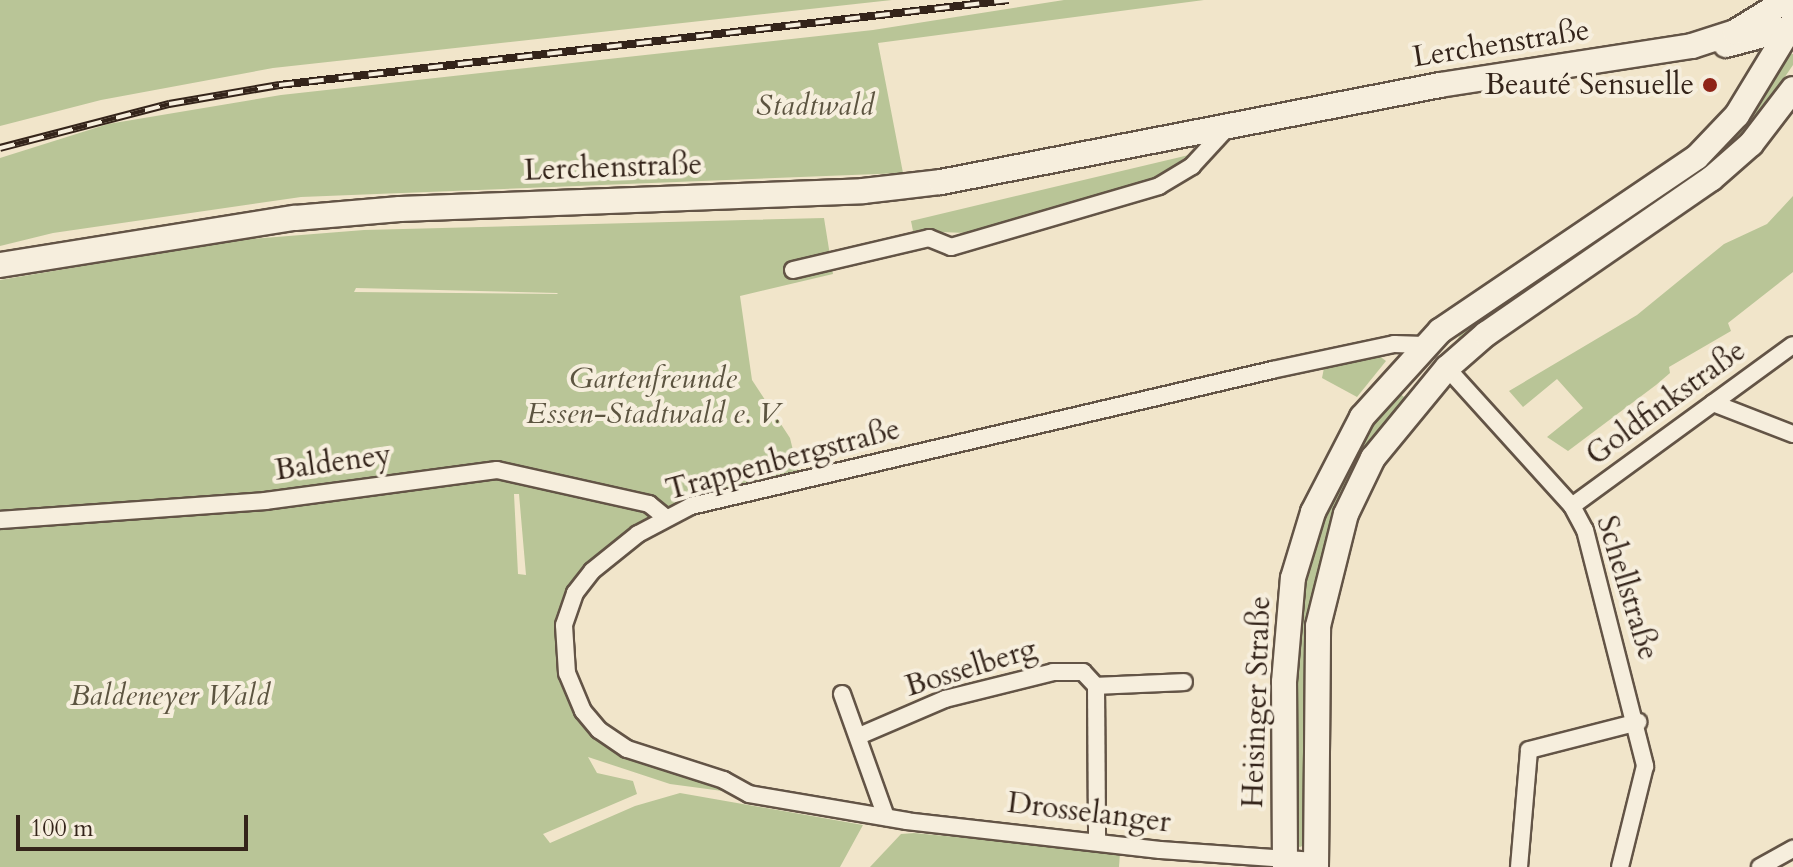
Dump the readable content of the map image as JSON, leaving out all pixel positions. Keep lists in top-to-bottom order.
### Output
{
  "streets": {
    "main road": ["Lerchenstraße", "Heisinger Straße"],
    "street": [
      "Goldfinkstraße",
      "Trappenbergstraße",
      "Baldeney",
      "Schellstraße",
      "Bosselberg",
      "Drosselanger"
    ]
  },
  "crossings": [
    ["Lerchenstraße", "Heisinger Straße"],
    ["Goldfinkstraße", "Schellstraße"],
    ["Trappenbergstraße", "Baldeney"],
    ["Trappenbergstraße", "Heisinger Straße"],
    ["Trappenbergstraße", "Drosselanger"],
    ["Schellstraße", "Heisinger Straße"],
    ["Heisinger Straße", "Drosselanger"]
  ],
  "parks": ["Stadtwald", "Gartenfreunde Essen-Stadtwald e. V.", "Baldeneyer Wald"],
  "places": ["Beauté Sensuelle"],
  "scale_bar": "100 m"
}
